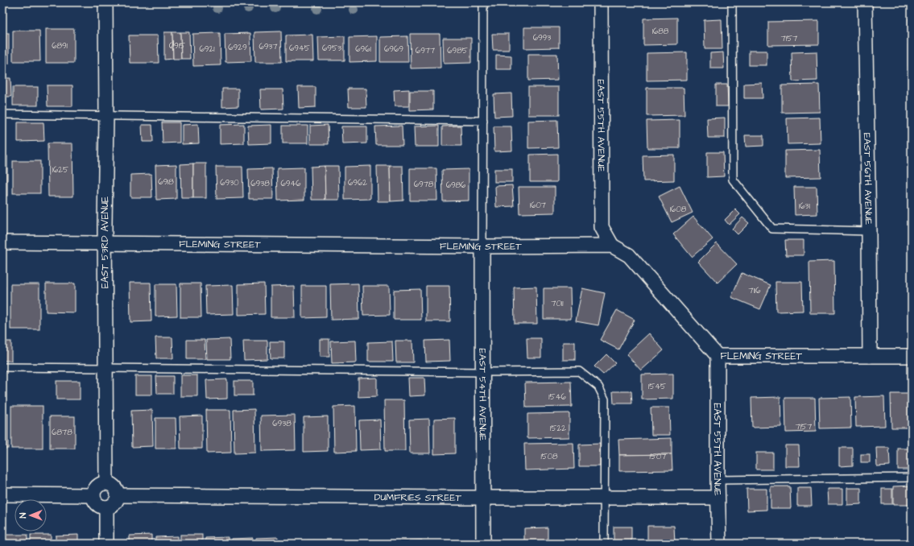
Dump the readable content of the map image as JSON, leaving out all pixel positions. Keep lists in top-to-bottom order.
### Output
{
  "streets": {
    "street": [
      "EAST 55TH AVENUE",
      "EAST 56TH AVENUE",
      "EAST 53RD AVENUE",
      "FLEMING STREET",
      "EAST 54TH AVENUE",
      "DUMFRIES STREET"
    ]
  },
  "crossings": [
    ["EAST 55TH AVENUE", "FLEMING STREET"],
    ["EAST 55TH AVENUE", "DUMFRIES STREET"],
    ["EAST 56TH AVENUE", "FLEMING STREET"],
    ["EAST 53RD AVENUE", "FLEMING STREET"],
    ["EAST 53RD AVENUE", "DUMFRIES STREET"],
    ["FLEMING STREET", "EAST 54TH AVENUE"],
    ["EAST 54TH AVENUE", "DUMFRIES STREET"]
  ],
  "house_numbers": [
    "1688",
    "6993",
    "7157",
    "6891",
    "6915",
    "6937",
    "6929",
    "6945",
    "6953",
    "6921",
    "6961",
    "6969",
    "6977",
    "6985",
    "1625",
    "6918",
    "6930",
    "6962",
    "6938",
    "6946",
    "6978",
    "6986",
    "1607",
    "1631",
    "1608",
    "7116",
    "7011",
    "1545",
    "1546",
    "6938",
    "7157",
    "1522",
    "6878",
    "1508",
    "1507"
  ],
  "north": "left"
}
